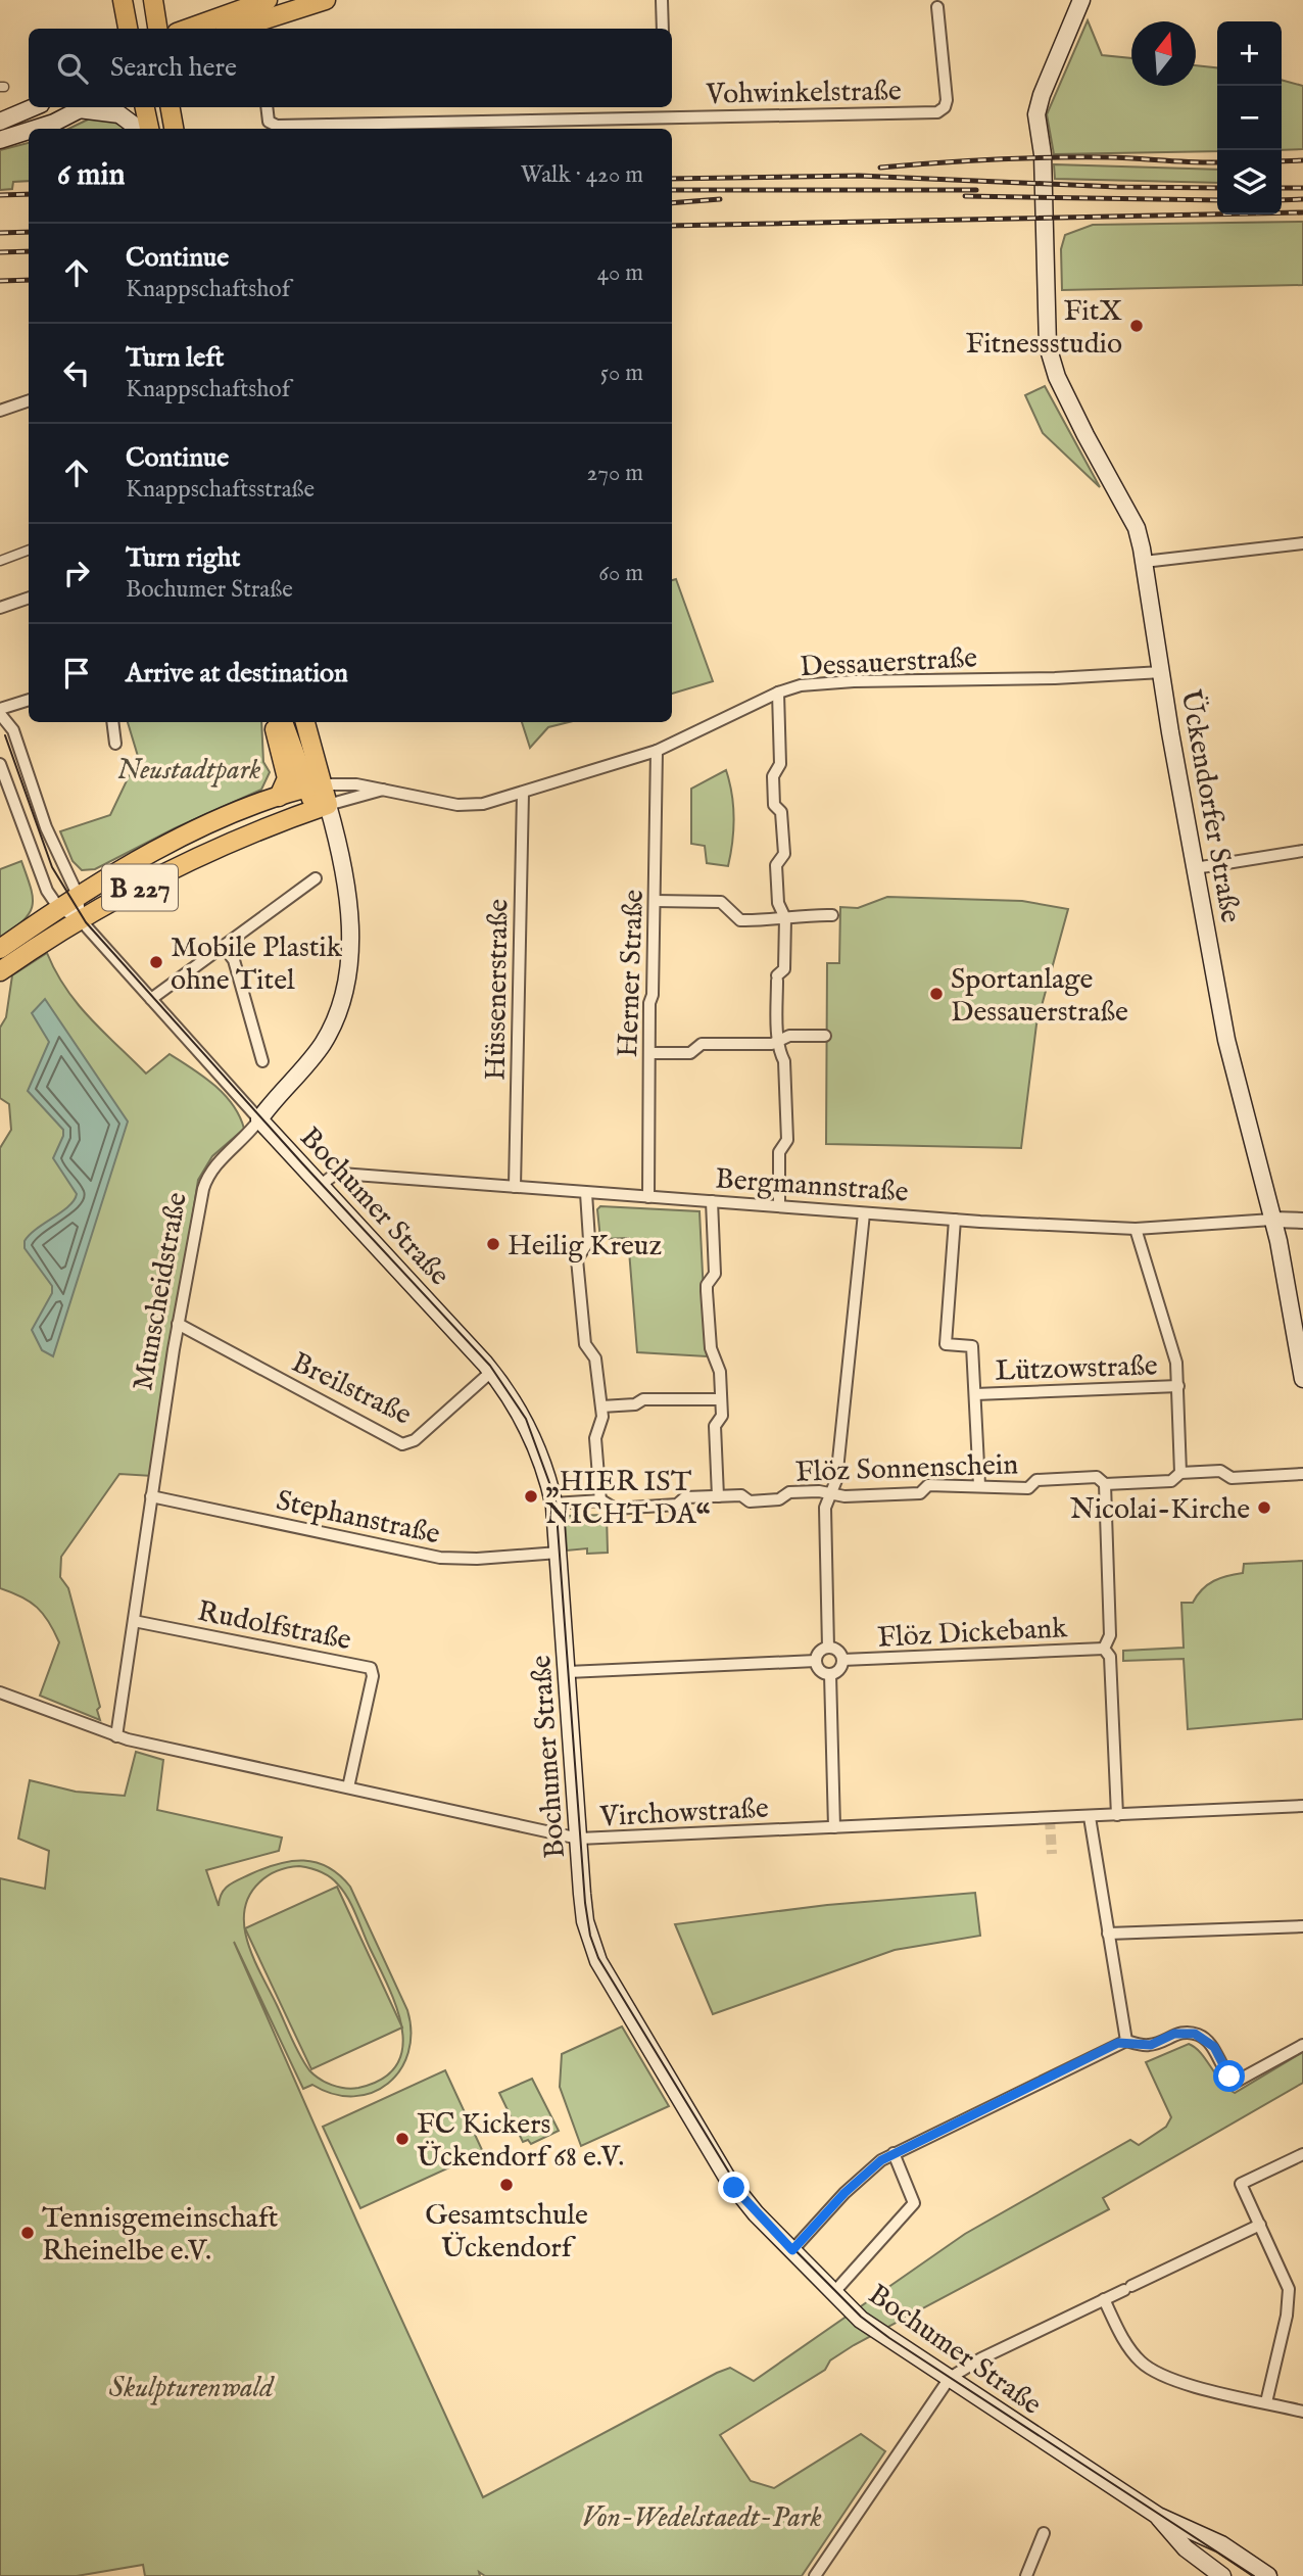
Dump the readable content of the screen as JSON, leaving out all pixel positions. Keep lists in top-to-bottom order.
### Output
{
  "streets": {
    "main road": [
      "Ückendorfer Straße",
      "B 227",
      "Bochumer Straße",
      "Munscheidstraße"
    ],
    "street": [
      "Vohwinkelstraße",
      "Dessauerstraße",
      "Herner Straße",
      "Hüssenerstraße",
      "Bergmannstraße",
      "Lützowstraße",
      "Breilstraße",
      "Flöz Sonnenschein",
      "Stephanstraße",
      "Rudolfstraße",
      "Flöz Dickebank",
      "Virchowstraße"
    ]
  },
  "crossings": [
    ["Dessauerstraße", "Ückendorfer Straße"],
    ["Dessauerstraße", "B 227"],
    ["Dessauerstraße", "Herner Straße"],
    ["Dessauerstraße", "Hüssenerstraße"],
    ["Dessauerstraße", "Munscheidstraße"],
    ["Ückendorfer Straße", "Bergmannstraße"],
    ["B 227", "Bochumer Straße"],
    ["B 227", "Munscheidstraße"],
    ["Herner Straße", "Bergmannstraße"],
    ["Hüssenerstraße", "Bergmannstraße"],
    ["Bergmannstraße", "Bochumer Straße"],
    ["Bochumer Straße", "Munscheidstraße"],
    ["Bochumer Straße", "Breilstraße"],
    ["Bochumer Straße", "Flöz Sonnenschein"],
    ["Bochumer Straße", "Stephanstraße"],
    ["Bochumer Straße", "Virchowstraße"],
    ["Munscheidstraße", "Breilstraße"],
    ["Munscheidstraße", "Stephanstraße"],
    ["Munscheidstraße", "Rudolfstraße"],
    ["Munscheidstraße", "Virchowstraße"],
    ["Rudolfstraße", "Virchowstraße"]
  ],
  "parks": ["Neustadtpark", "Skulpturenwald", "Von-Wedelstaedt-Park"],
  "places": [
    "FitX Fitnessstudio",
    "Mobile Plastik ohne Titel",
    "Sportanlage Dessauerstraße",
    "Heilig Kreuz",
    "„HIER IST NICHT DA“",
    "Nicolai-Kirche",
    "FC Kickers Ückendorf 68 e.V.",
    "Gesamtschule Ückendorf",
    "Tennisgemeinschaft Rheinelbe e.V."
  ],
  "north": "top",
  "page": {
    "map_buttons": ["+", "−"],
    "search": "Search here",
    "heading": ["6 min", "Walk · 420 m"],
    "list": [
      ["Continue", "Knappschaftshof", "40 m"],
      ["Turn left", "Knappschaftshof", "50 m"],
      ["Continue", "Knappschaftsstraße", "270 m"],
      ["Turn right", "Bochumer Straße", "60 m"],
      "Arrive at destination"
    ]
  }
}
